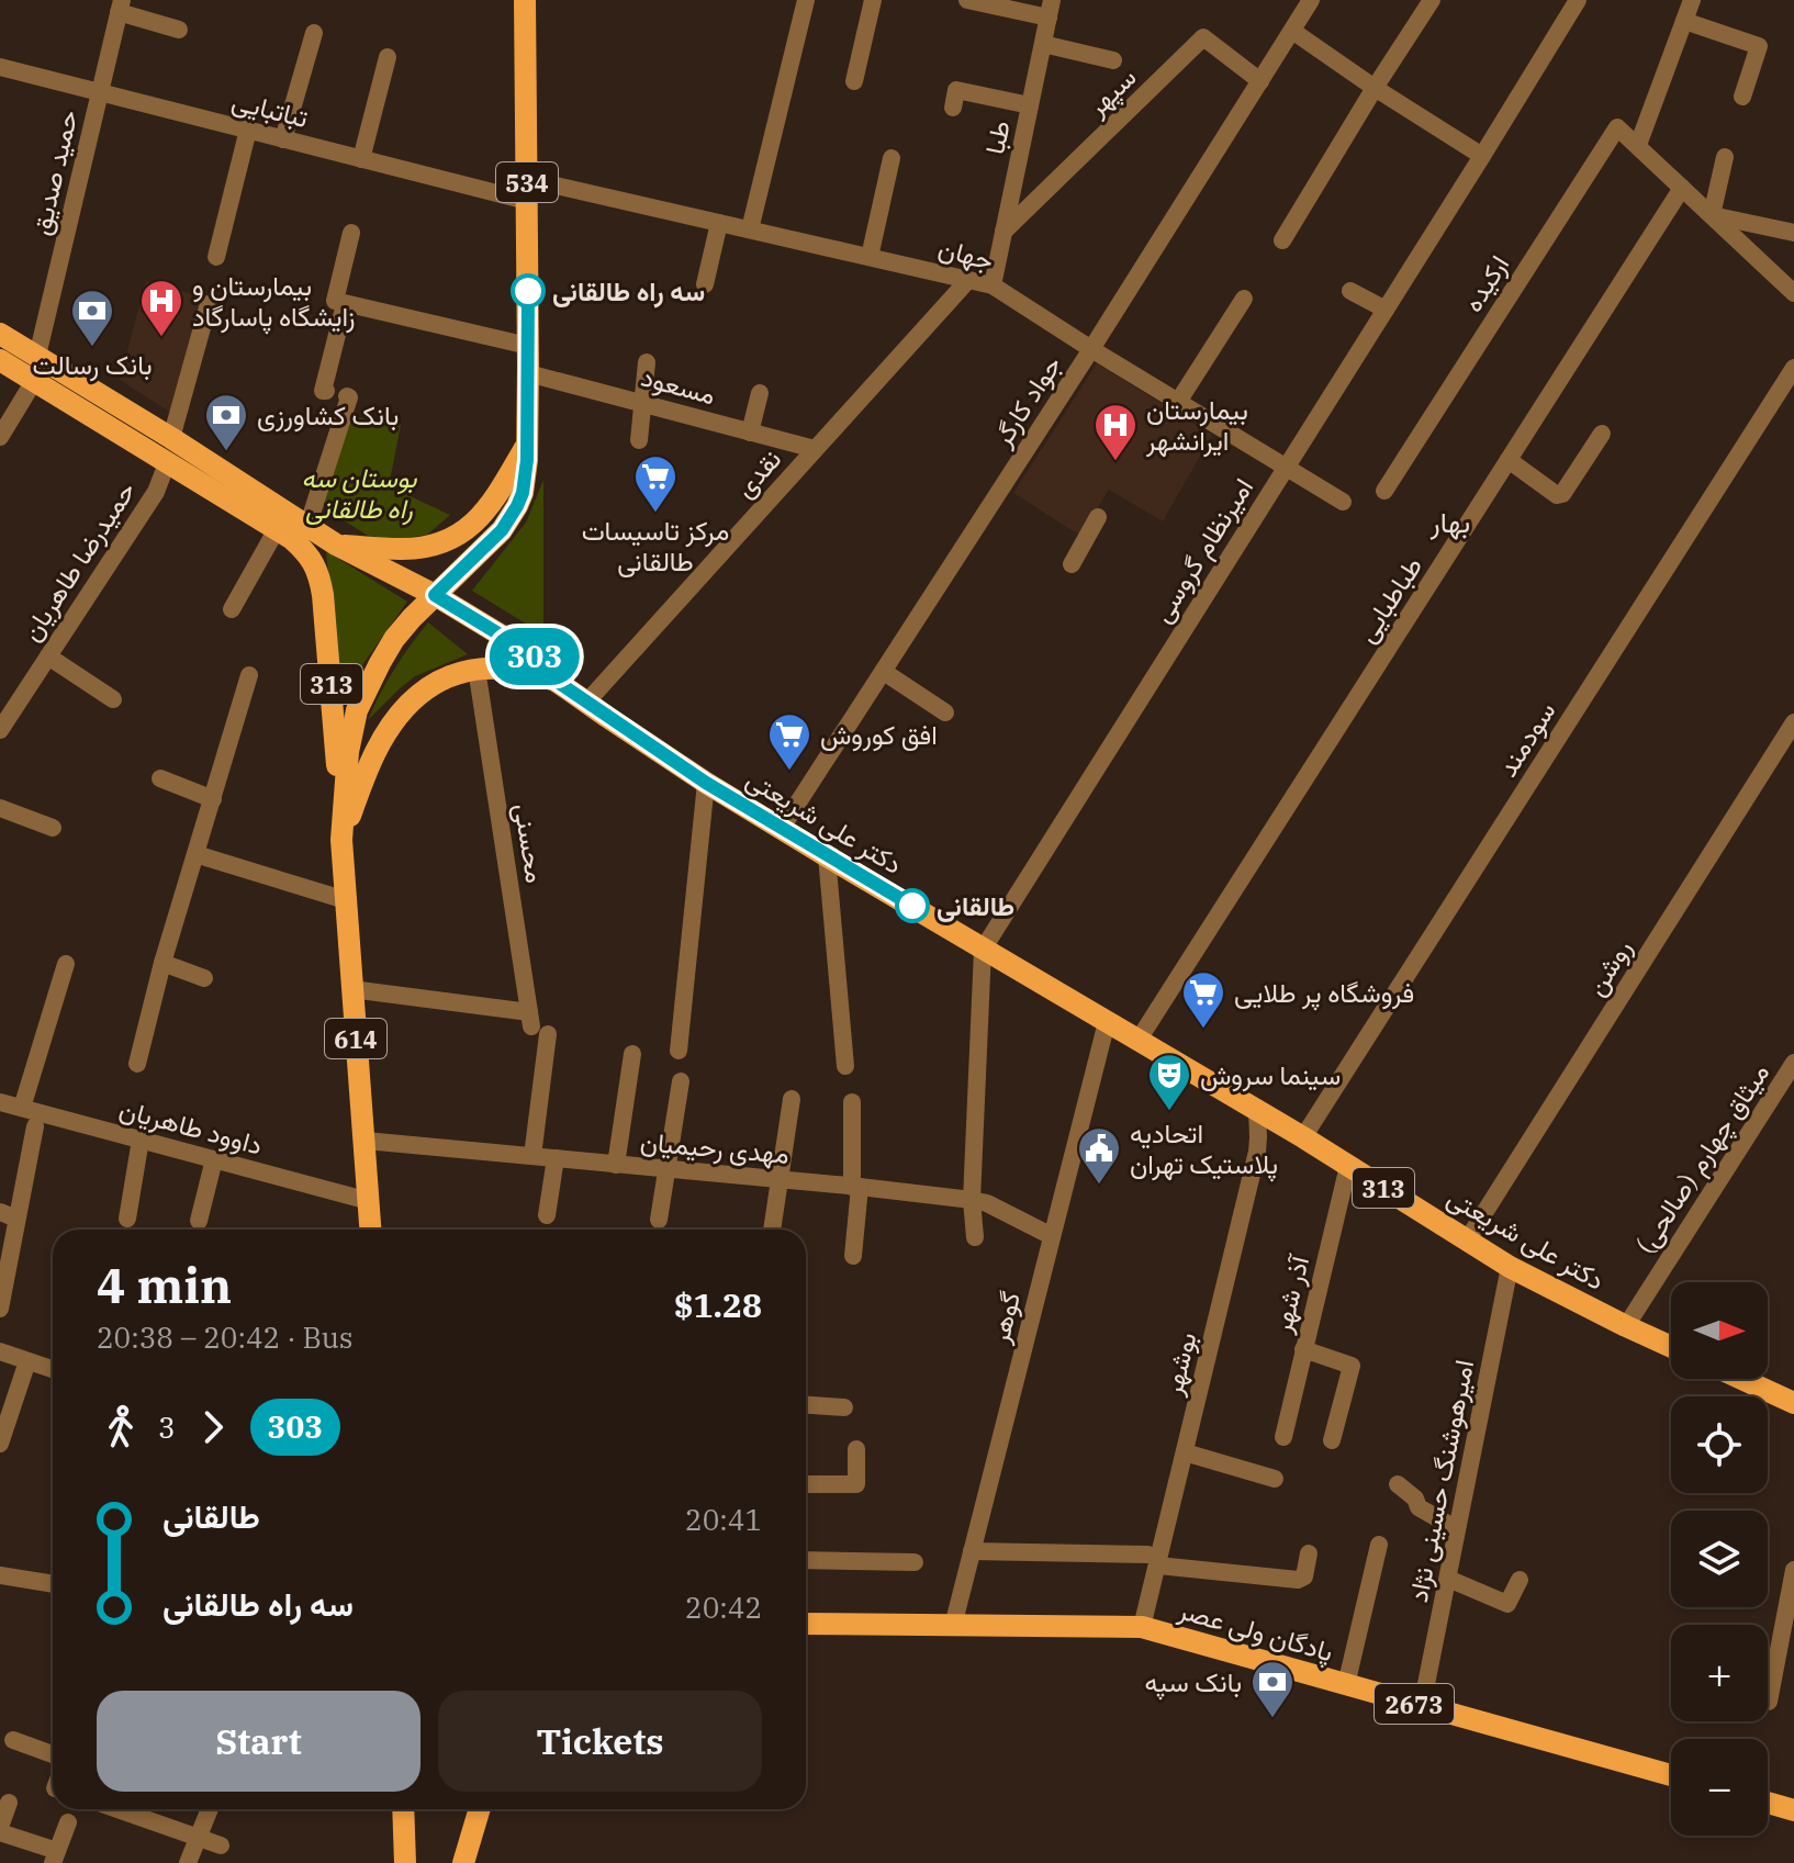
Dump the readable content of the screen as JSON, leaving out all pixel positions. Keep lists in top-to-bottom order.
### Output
{
  "streets": {
    "main road": [
      "534",
      "313",
      "دکتر علی شریعتی",
      "614",
      "پادگان ولی عصر",
      "2673"
    ],
    "street": [
      "سپهر",
      "تباتبایی",
      "طبا",
      "حمید صدیق",
      "جهان",
      "ارکیده",
      "مسعود",
      "جواد کارگر",
      "نقدی",
      "امیرنظام گروسی",
      "حمیدرضا طاهریان",
      "طباطبایی",
      "سودمند",
      "محسنی",
      "روشن",
      "داوود طاهریان",
      "مهدی رحیمیان",
      "میثاق چهارم (صالحی)",
      "آذر شهر",
      "گوهر",
      "بوشهر",
      "امیرهوشنگ حسینی نژاد"
    ]
  },
  "crossings": [
    ["سپهر", "طبا"],
    ["سپهر", "جواد کارگر"],
    ["تباتبایی", "حمید صدیق"],
    ["تباتبایی", "534"],
    ["تباتبایی", "جهان"],
    ["طبا", "جهان"],
    ["حمید صدیق", "دکتر علی شریعتی"],
    ["534", "جهان"],
    ["534", "مسعود"],
    ["534", "دکتر علی شریعتی"],
    ["534", "614"],
    ["جهان", "جواد کارگر"],
    ["جهان", "نقدی"],
    ["جهان", "امیرنظام گروسی"],
    ["مسعود", "نقدی"],
    ["جواد کارگر", "دکتر علی شریعتی"],
    ["نقدی", "دکتر علی شریعتی"],
    ["امیرنظام گروسی", "دکتر علی شریعتی"],
    ["حمیدرضا طاهریان", "313"],
    ["طباطبایی", "دکتر علی شریعتی"],
    ["313", "614"],
    ["سودمند", "دکتر علی شریعتی"],
    ["دکتر علی شریعتی", "روشن"],
    ["دکتر علی شریعتی", "614"],
    ["دکتر علی شریعتی", "میثاق چهارم (صالحی)"],
    ["دکتر علی شریعتی", "آذر شهر"],
    ["دکتر علی شریعتی", "گوهر"],
    ["دکتر علی شریعتی", "بوشهر"],
    ["دکتر علی شریعتی", "امیرهوشنگ حسینی نژاد"],
    ["محسنی", "مهدی رحیمیان"],
    ["614", "داوود طاهریان"],
    ["614", "مهدی رحیمیان"],
    ["مهدی رحیمیان", "گوهر"],
    ["گوهر", "پادگان ولی عصر"],
    ["بوشهر", "پادگان ولی عصر"],
    ["امیرهوشنگ حسینی نژاد", "پادگان ولی عصر"]
  ],
  "districts": ["بهار"],
  "parks": ["بوستان سه راه طالقانی"],
  "places": {
    "other": ["سه راه طالقانی", "طالقانی"],
    "hospital": ["بیمارستان و زایشگاه پاسارگاد", "بیمارستان ایرانشهر"],
    "bank": ["بانک رسالت", "بانک کشاورزی", "بانک سپه"],
    "supermarket": ["مرکز تاسیسات طالقانی", "افق کوروش", "فروشگاه پر طلایی"],
    "theatre": ["سینما سروش"],
    "public building": ["اتحادیه پلاستیک تهران"]
  },
  "lines": ["bus line 303"],
  "north": "right",
  "page": {
    "on_map": "303",
    "heading": ["4 min", "20:38 – 20:42 · Bus", "$1.28"],
    "map_buttons": ["+", "−"],
    "legs": ["3", "303"],
    "list": [
      {
        "name": "طالقانی",
        "value": "20:41"
      },
      {
        "name": "سه راه طالقانی",
        "value": "20:42"
      }
    ],
    "buttons": ["Start", "Tickets"]
  }
}
